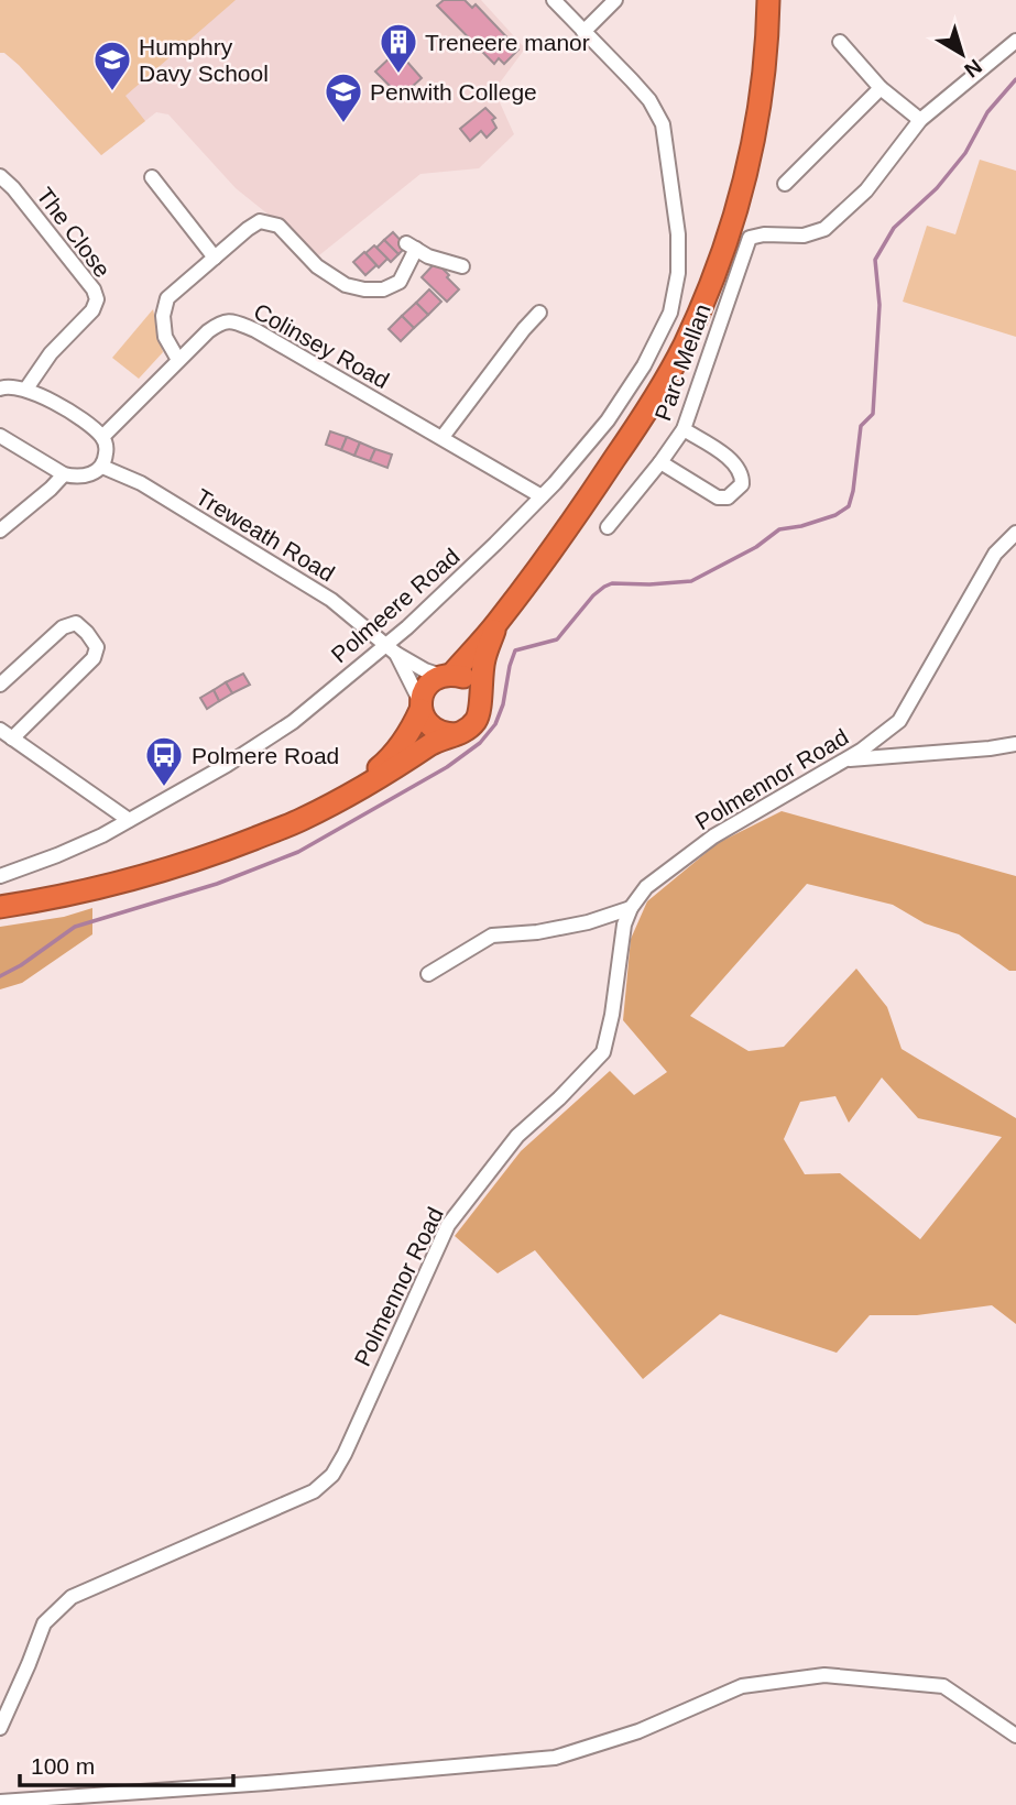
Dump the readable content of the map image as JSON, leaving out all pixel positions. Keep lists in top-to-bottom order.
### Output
{
  "streets": {
    "street": [
      "The Close",
      "Colinsey Road",
      "Parc Mellan",
      "Treweath Road",
      "Polmeere Road",
      "Polmennor Road"
    ]
  },
  "crossings": [
    ["Colinsey Road", "Polmeere Road"],
    ["Treweath Road", "Polmeere Road"]
  ],
  "places": {
    "building": ["Treneere manor"],
    "school or university": ["Humphry Davy School", "Penwith College"],
    "bus stop": ["Polmere Road"]
  },
  "scale_bar": "100 m",
  "north": "bottom right"
}
